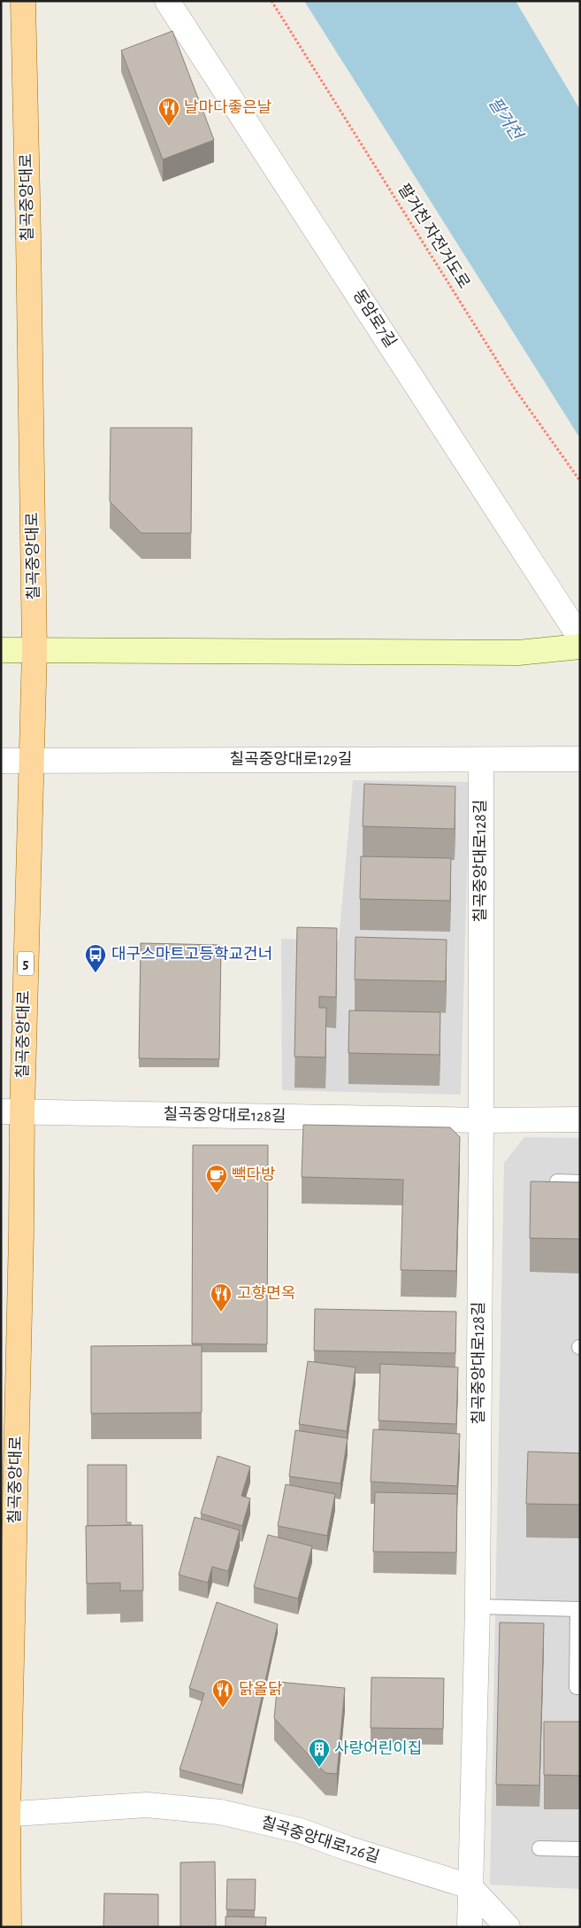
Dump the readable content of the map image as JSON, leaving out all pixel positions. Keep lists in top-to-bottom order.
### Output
{
  "streets": {
    "main road": ["칠곡중앙대로", "5"],
    "street": [
      "동암로7길",
      "칠곡중앙대로129길",
      "칠곡중앙대로128길",
      "칠곡중앙대로126길"
    ],
    "path": ["팔거천 자전거도로"]
  },
  "crossings": [
    ["칠곡중앙대로", "칠곡중앙대로129길"],
    ["칠곡중앙대로", "칠곡중앙대로128길"],
    ["칠곡중앙대로", "칠곡중앙대로126길"],
    ["칠곡중앙대로129길", "칠곡중앙대로128길"]
  ],
  "water": ["팔거천"],
  "places": {
    "restaurant": ["날마다좋은날", "고향면옥", "닭올닭"],
    "bus stop": ["대구스마트고등학교건너"],
    "cafe": ["빽다방"],
    "building": ["사랑어린이집"]
  }
}
